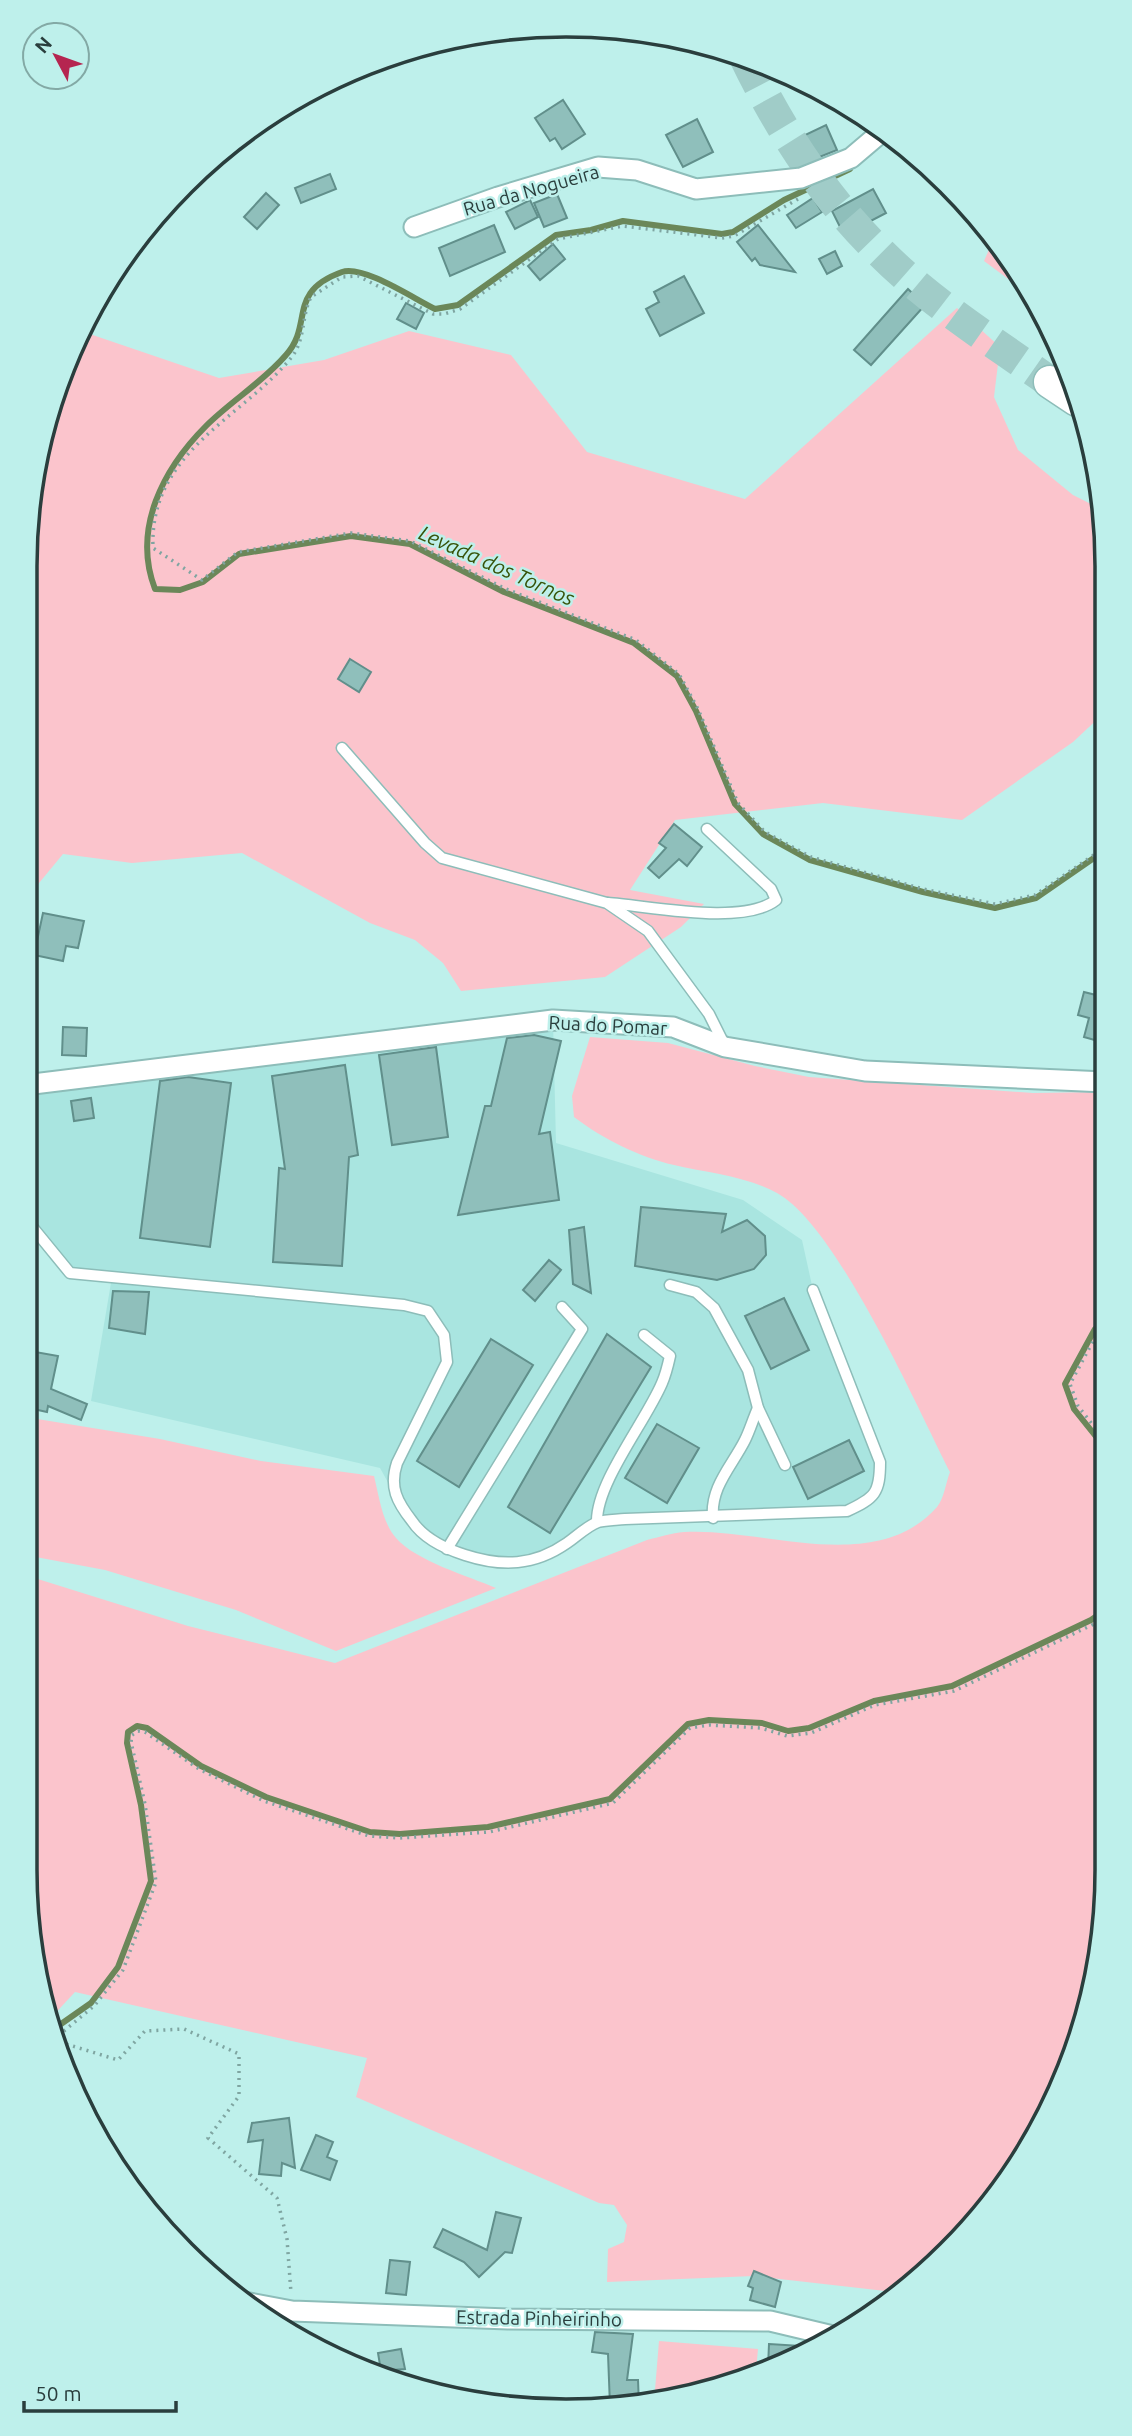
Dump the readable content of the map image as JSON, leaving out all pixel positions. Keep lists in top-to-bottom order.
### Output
{
  "streets": {
    "street": ["Rua da Nogueira", "Rua do Pomar", "Estrada Pinheirinho"]
  },
  "water": ["Levada dos Tornos"],
  "scale_bar": "50 m",
  "north": "top left"
}
